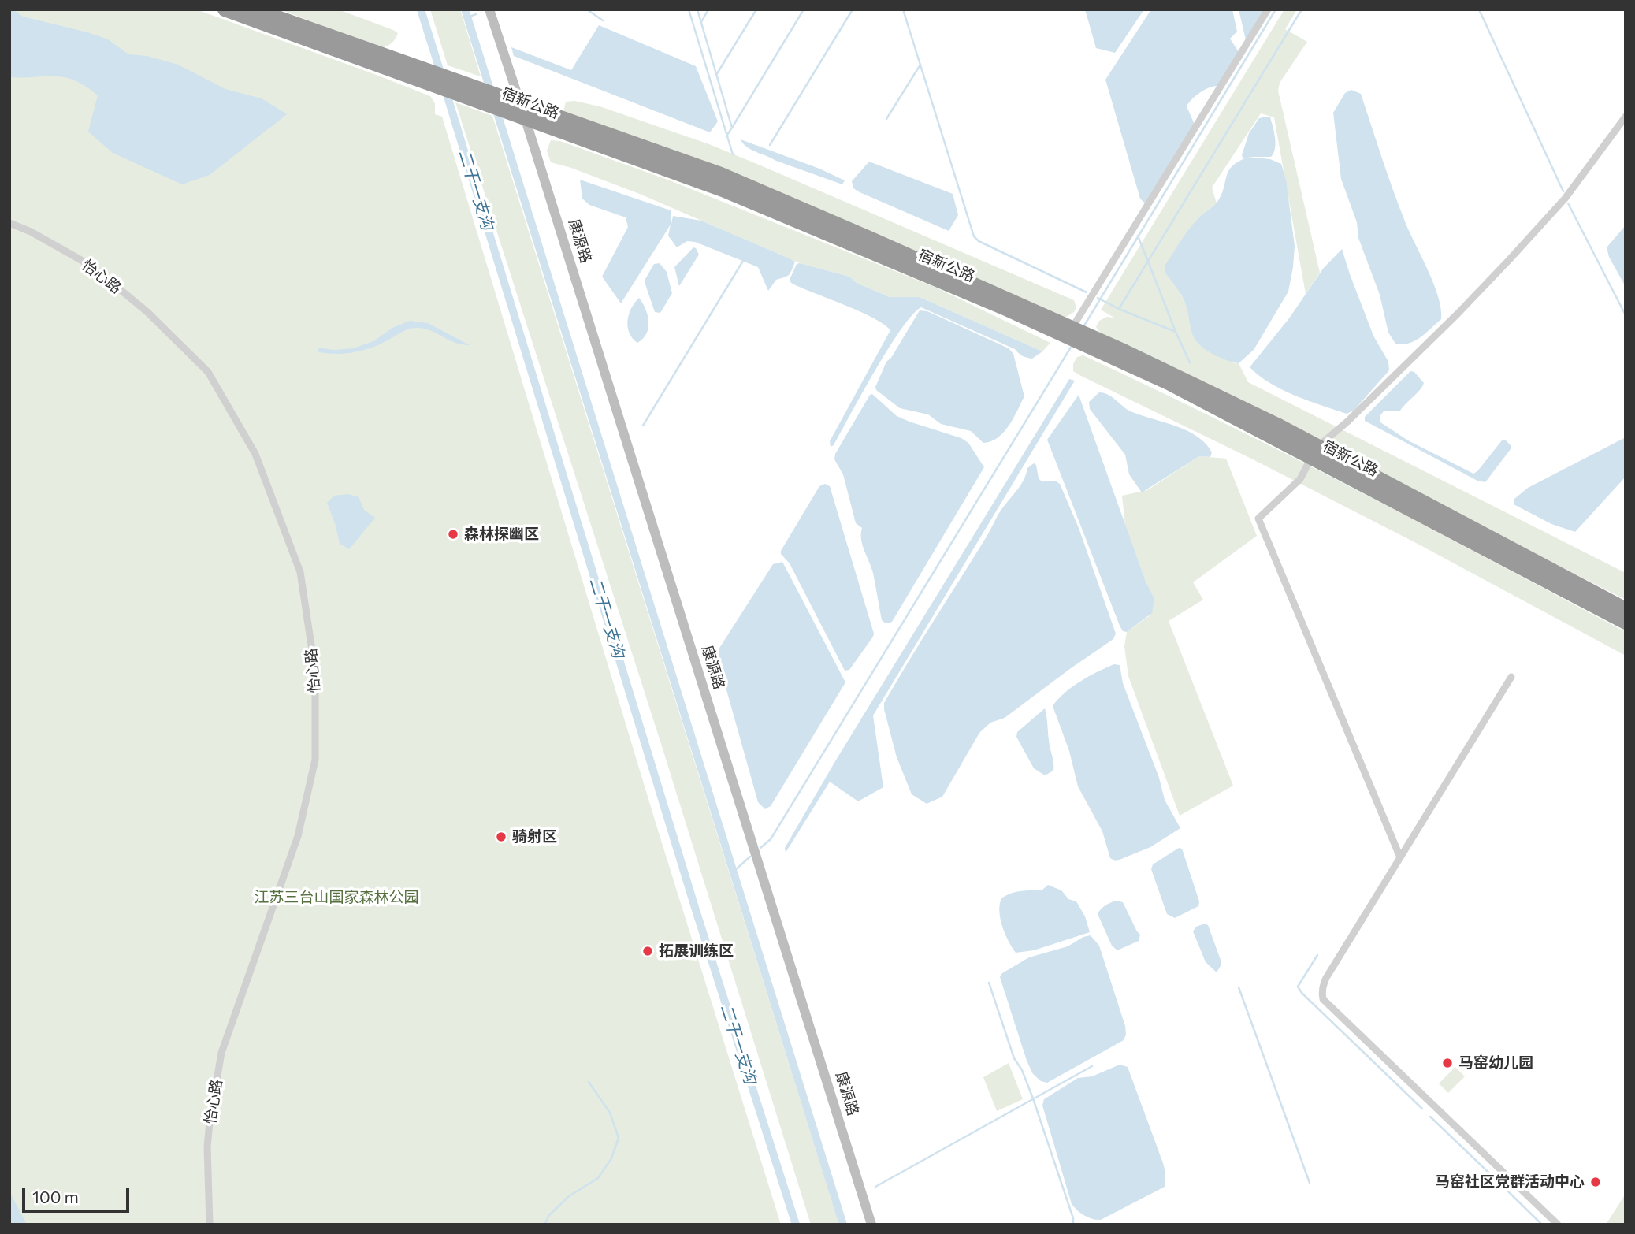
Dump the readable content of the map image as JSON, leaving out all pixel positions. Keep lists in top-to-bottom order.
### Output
{
  "streets": {
    "highway": ["宿新公路"],
    "street": ["康源路", "怡心路"]
  },
  "crossings": [
    ["宿新公路", "康源路"]
  ],
  "water": ["二干一支沟"],
  "parks": ["江苏三台山国家森林公园"],
  "places": [
    "森林探幽区",
    "骑射区",
    "拓展训练区",
    "马窑幼儿园",
    "马窑社区党群活动中心"
  ],
  "scale_bar": "100 m"
}
